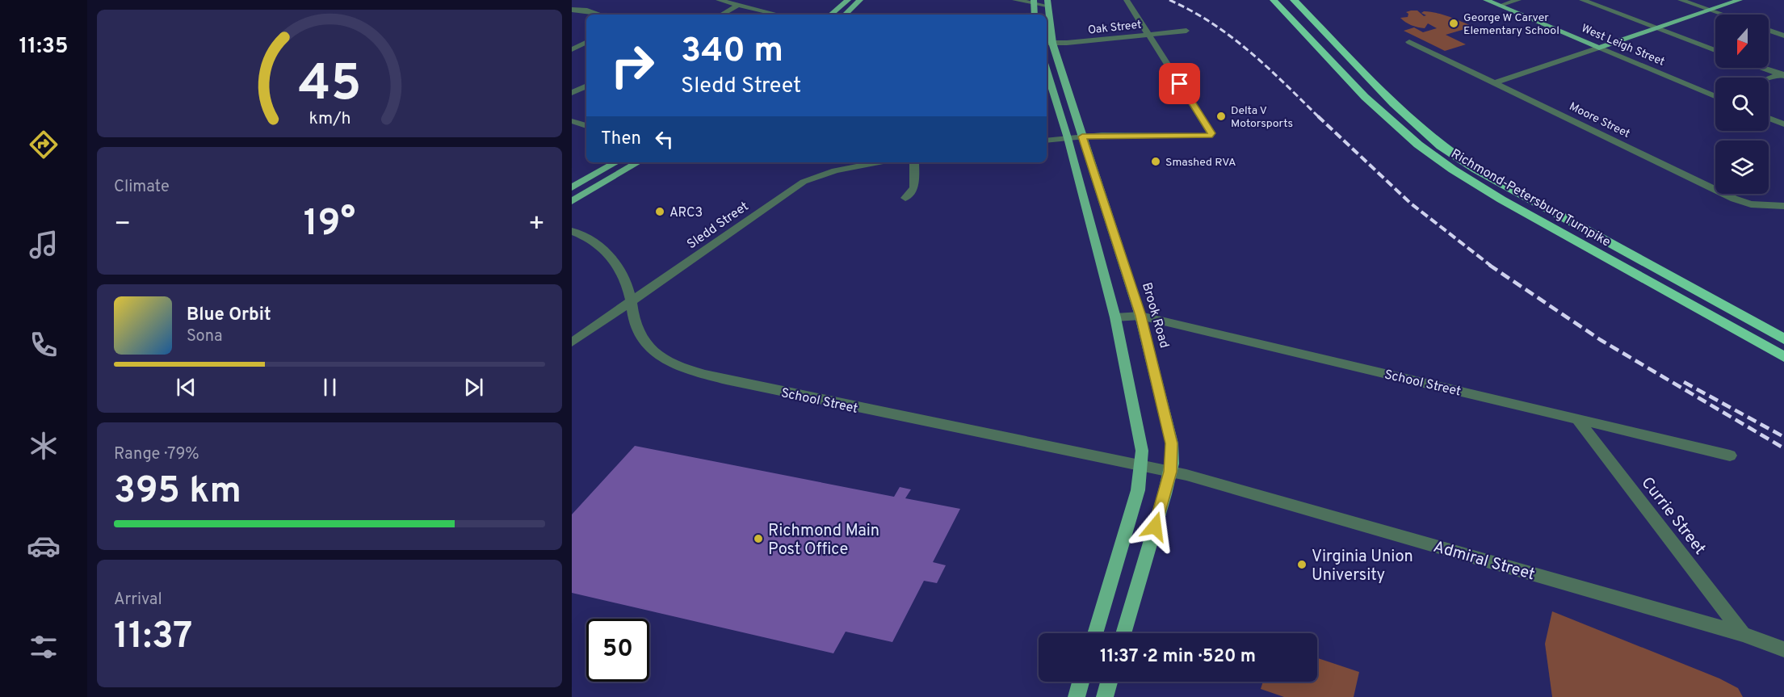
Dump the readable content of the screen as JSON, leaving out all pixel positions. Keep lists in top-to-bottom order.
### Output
{
  "streets": {
    "highway": ["Richmond-Petersburg Turnpike"],
    "main road": ["West Leigh Street", "Brook Road"],
    "street": [
      "Oak Street",
      "Moore Street",
      "Sledd Street",
      "School Street",
      "Currie Street",
      "Admiral Street"
    ]
  },
  "crossings": [
    ["Oak Street", "Brook Road"],
    ["Sledd Street", "School Street"],
    ["Brook Road", "School Street"],
    ["Brook Road", "Admiral Street"],
    ["School Street", "Currie Street"],
    ["School Street", "Admiral Street"],
    ["Currie Street", "Admiral Street"]
  ],
  "places": [
    "George W Carver Elementary School",
    "Delta V Motorsports",
    "Smashed RVA",
    "ARC3",
    "Richmond Main Post Office",
    "Virginia Union University"
  ],
  "north": "bottom",
  "page": {
    "tabs": "11:35",
    "turn": ["340 m", "Sledd Street"],
    "then": "Then",
    "tile": [
      "Climate",
      ["Range · 79%", "395 km"],
      ["Arrival", "11:37"]
    ],
    "heat": ["−", "19°", "+"],
    "song": ["Blue Orbit", "Sona"],
    "limit": "50",
    "trip": "11:37 · 2 min · 520 m",
    "gauge": ["45", "km/h"]
  }
}
